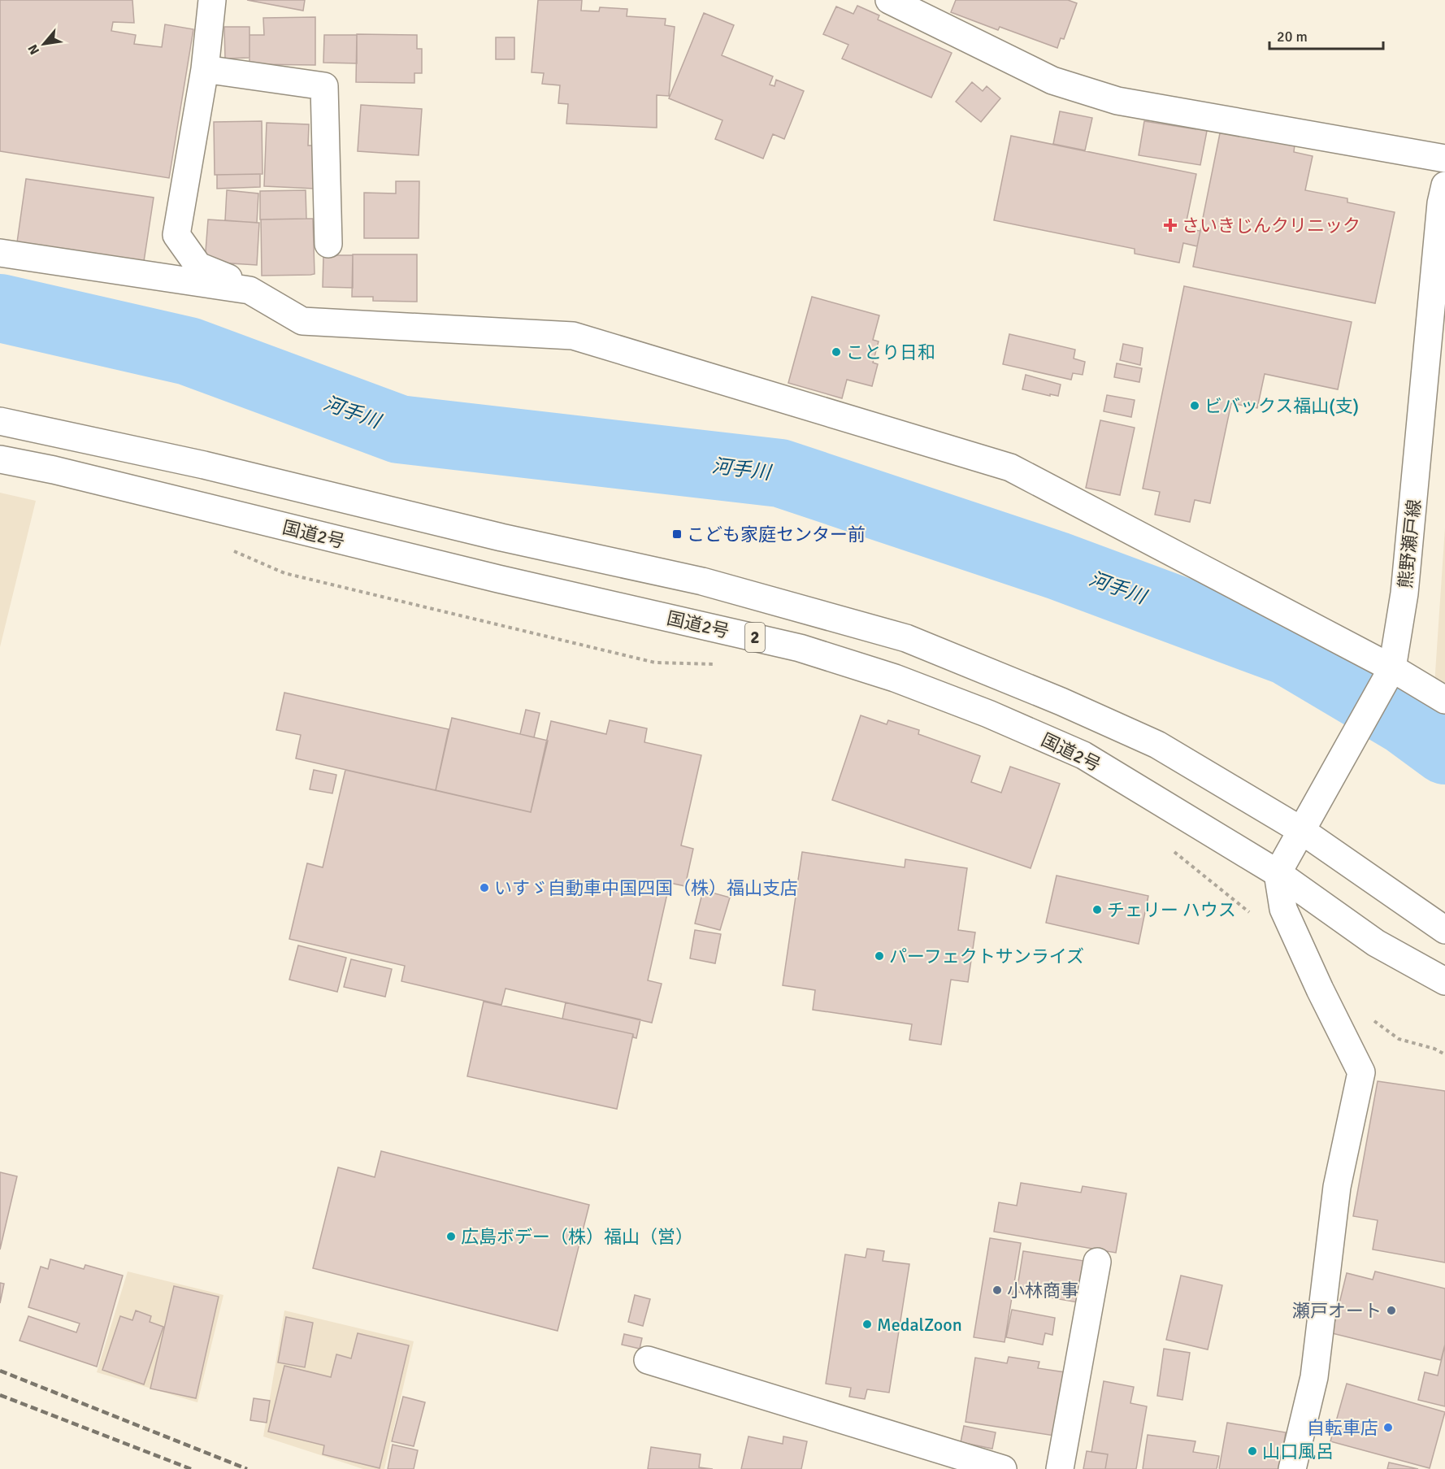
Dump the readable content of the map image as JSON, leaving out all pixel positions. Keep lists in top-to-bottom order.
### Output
{
  "streets": {
    "main road": ["国道2号", "熊野瀬戸線", "2"]
  },
  "crossings": [
    ["国道2号", "熊野瀬戸線"],
    ["熊野瀬戸線", "2"]
  ],
  "water": ["河手川"],
  "places": {
    "health": ["さいきじんクリニック"],
    "other": [
      "ことり日和",
      "ビバックス福山(支)",
      "いすゞ自動車中国四国（株）福山支店",
      "チェリー ハウス",
      "パーフェクトサンライズ",
      "広島ボデー（株）福山（営）",
      "小林商事",
      "瀬戸オート",
      "MedalZoon",
      "自転車店",
      "山口風呂"
    ],
    "transit": ["こども家庭センター前"]
  },
  "scale_bar": "20 m",
  "north": "bottom left"
}
